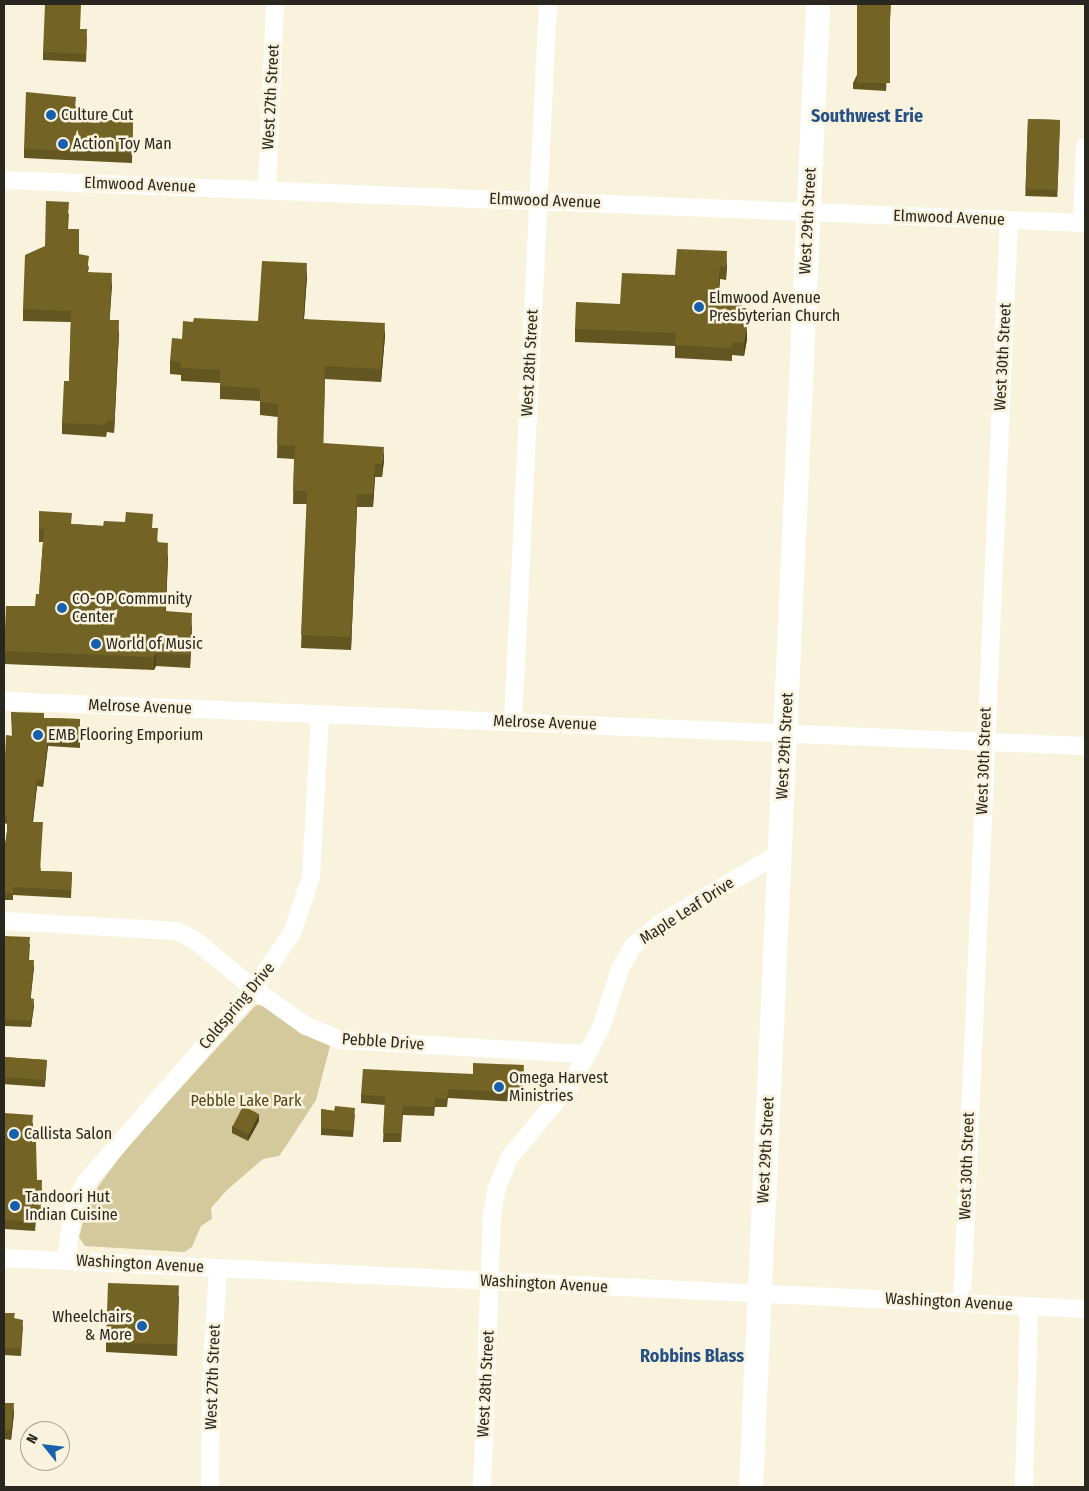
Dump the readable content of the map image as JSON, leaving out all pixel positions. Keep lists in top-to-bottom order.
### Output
{
  "streets": {
    "street": [
      "West 27th Street",
      "Elmwood Avenue",
      "West 29th Street",
      "West 30th Street",
      "West 28th Street",
      "Melrose Avenue",
      "Maple Leaf Drive",
      "Coldspring Drive",
      "Pebble Drive",
      "Washington Avenue"
    ]
  },
  "crossings": [
    ["West 27th Street", "Elmwood Avenue"],
    ["West 27th Street", "Washington Avenue"],
    ["Elmwood Avenue", "West 29th Street"],
    ["Elmwood Avenue", "West 30th Street"],
    ["Elmwood Avenue", "West 28th Street"],
    ["West 29th Street", "Melrose Avenue"],
    ["West 29th Street", "Maple Leaf Drive"],
    ["West 29th Street", "Washington Avenue"],
    ["West 30th Street", "Melrose Avenue"],
    ["West 30th Street", "Washington Avenue"],
    ["West 28th Street", "Melrose Avenue"],
    ["West 28th Street", "Maple Leaf Drive"],
    ["West 28th Street", "Washington Avenue"],
    ["Melrose Avenue", "Coldspring Drive"],
    ["Maple Leaf Drive", "Pebble Drive"],
    ["Maple Leaf Drive", "Washington Avenue"],
    ["Coldspring Drive", "Pebble Drive"],
    ["Coldspring Drive", "Washington Avenue"]
  ],
  "districts": ["Southwest Erie", "Robbins Blass"],
  "parks": ["Pebble Lake Park"],
  "places": [
    "Culture Cut",
    "Action Toy Man",
    "Elmwood Avenue Presbyterian Church",
    "CO-OP Community Center",
    "World of Music",
    "EMB Flooring Emporium",
    "Omega Harvest Ministries",
    "Callista Salon",
    "Tandoori Hut Indian Cuisine",
    "Wheelchairs & More"
  ],
  "north": "top left"
}
